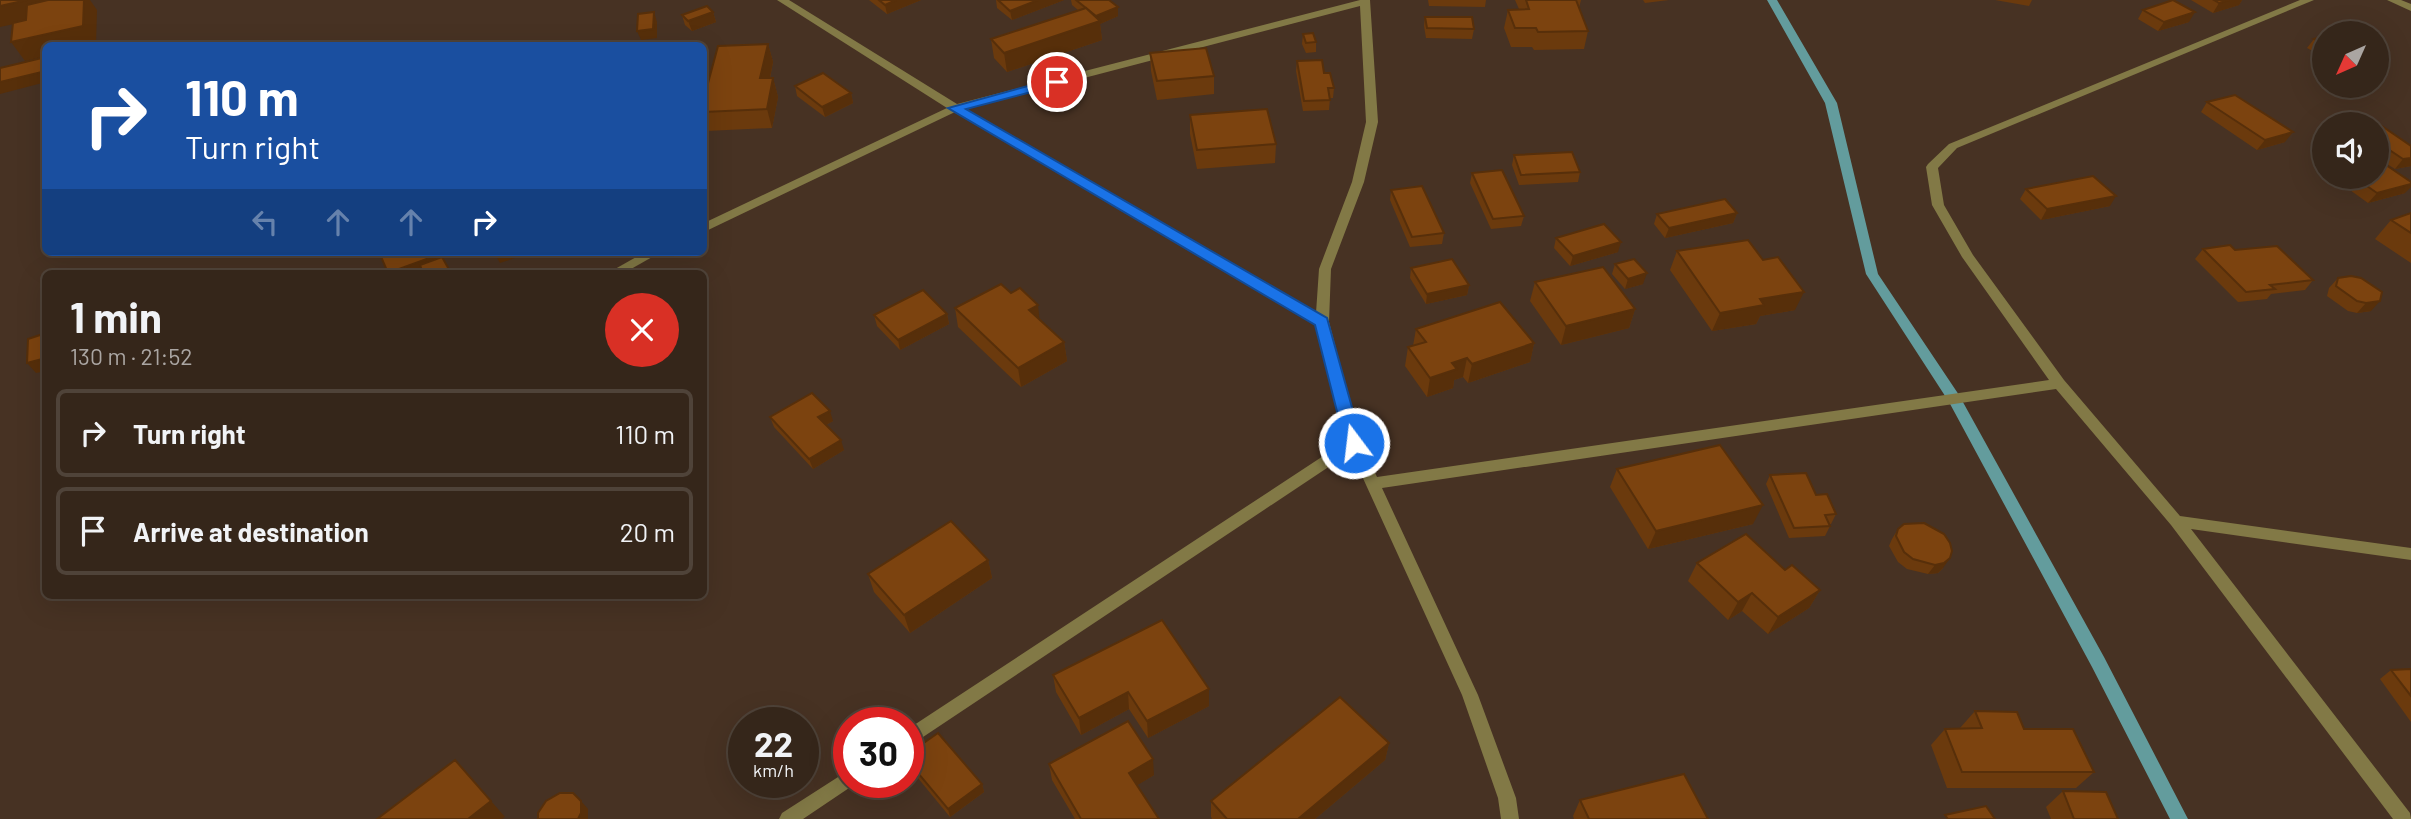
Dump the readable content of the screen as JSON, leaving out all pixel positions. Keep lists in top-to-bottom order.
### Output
{
  "north": "bottom left",
  "page": {
    "turn": ["110 m", "Turn right"],
    "heading": ["1 min", "130 m · 21:52"],
    "list": [
      {
        "name": "Turn right",
        "value": "110 m"
      },
      {
        "name": "Arrive at destination",
        "value": "20 m"
      }
    ],
    "speed": "22 km/h",
    "limit": "30"
  }
}
